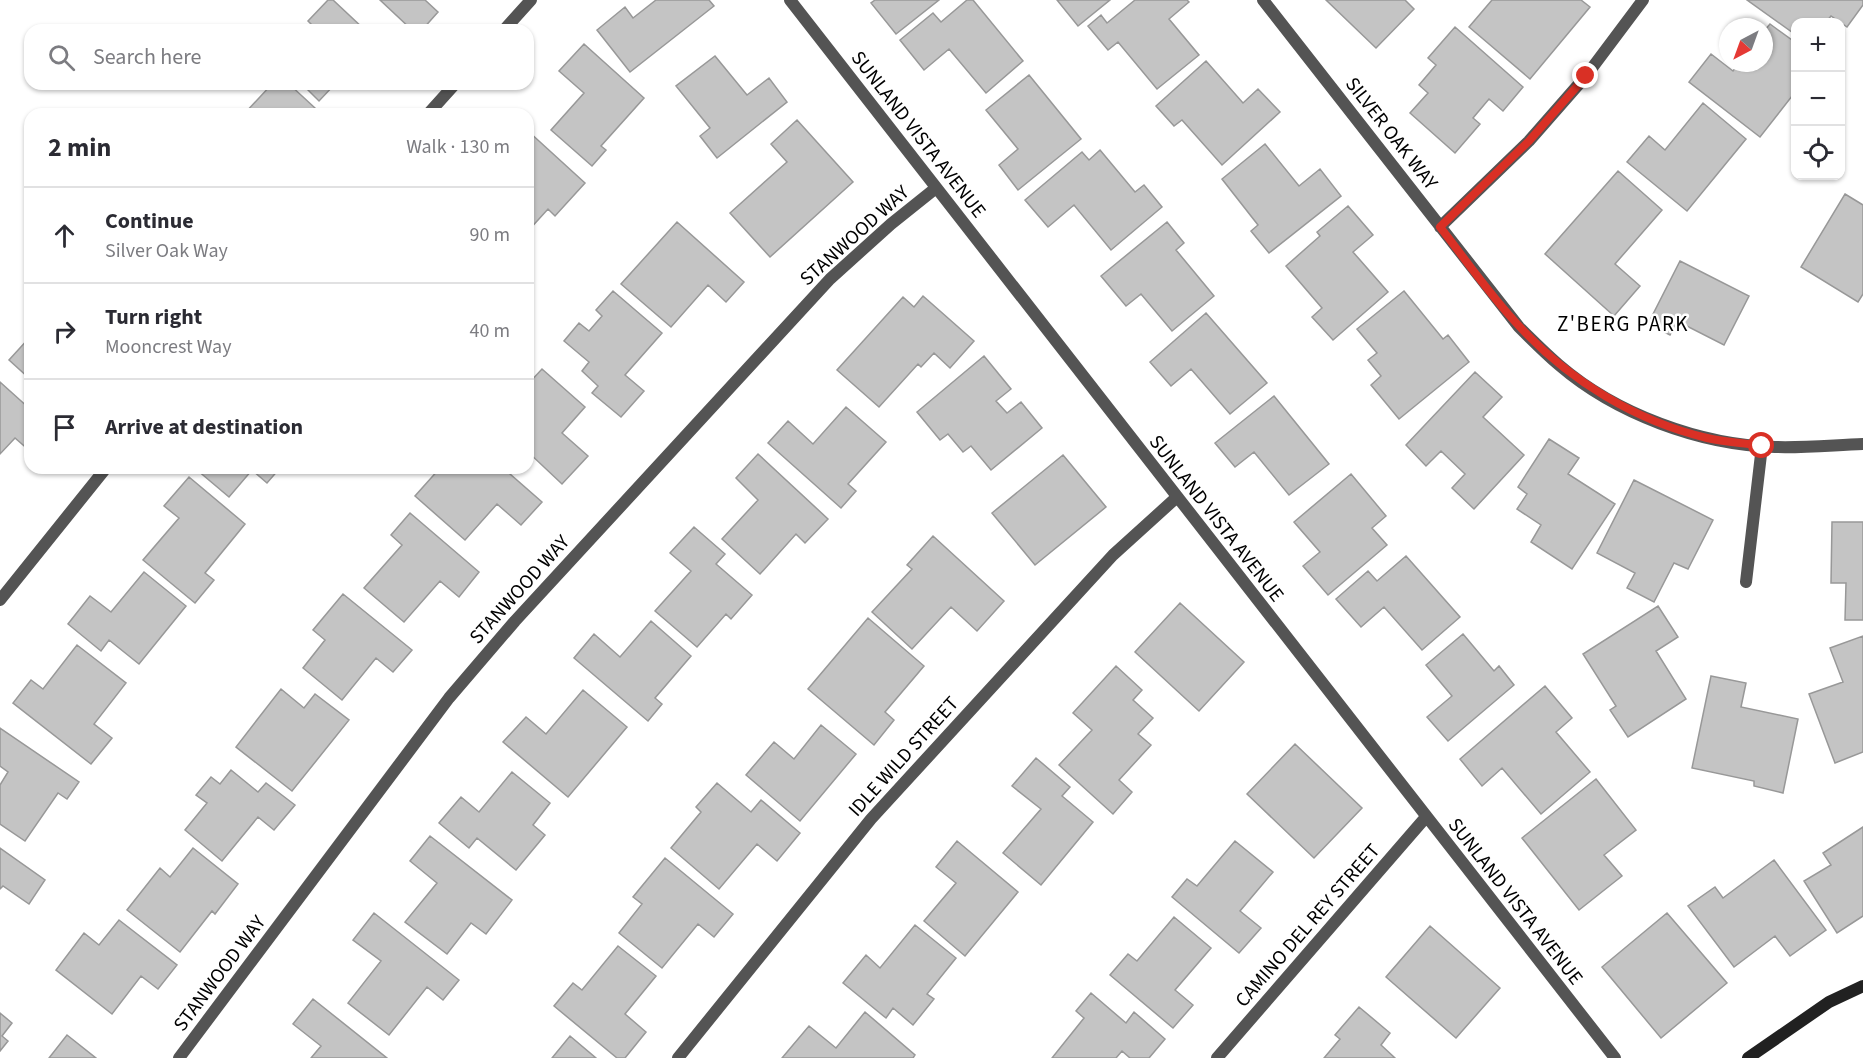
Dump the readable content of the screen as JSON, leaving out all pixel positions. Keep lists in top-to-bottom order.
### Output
{
  "streets": {
    "street": [
      "SILVER OAK WAY",
      "SUNLAND VISTA AVENUE",
      "STANWOOD WAY",
      "IDLE WILD STREET",
      "CAMINO DEL REY STREET"
    ]
  },
  "crossings": [
    ["SUNLAND VISTA AVENUE", "STANWOOD WAY"],
    ["SUNLAND VISTA AVENUE", "IDLE WILD STREET"],
    ["SUNLAND VISTA AVENUE", "CAMINO DEL REY STREET"]
  ],
  "districts": ["Z'BERG PARK"],
  "north": "bottom left",
  "page": {
    "map_buttons": ["+", "−"],
    "search": "Search here",
    "heading": ["2 min", "Walk · 130 m"],
    "list": [
      ["Continue", "Silver Oak Way", "90 m"],
      ["Turn right", "Mooncrest Way", "40 m"],
      "Arrive at destination"
    ]
  }
}
